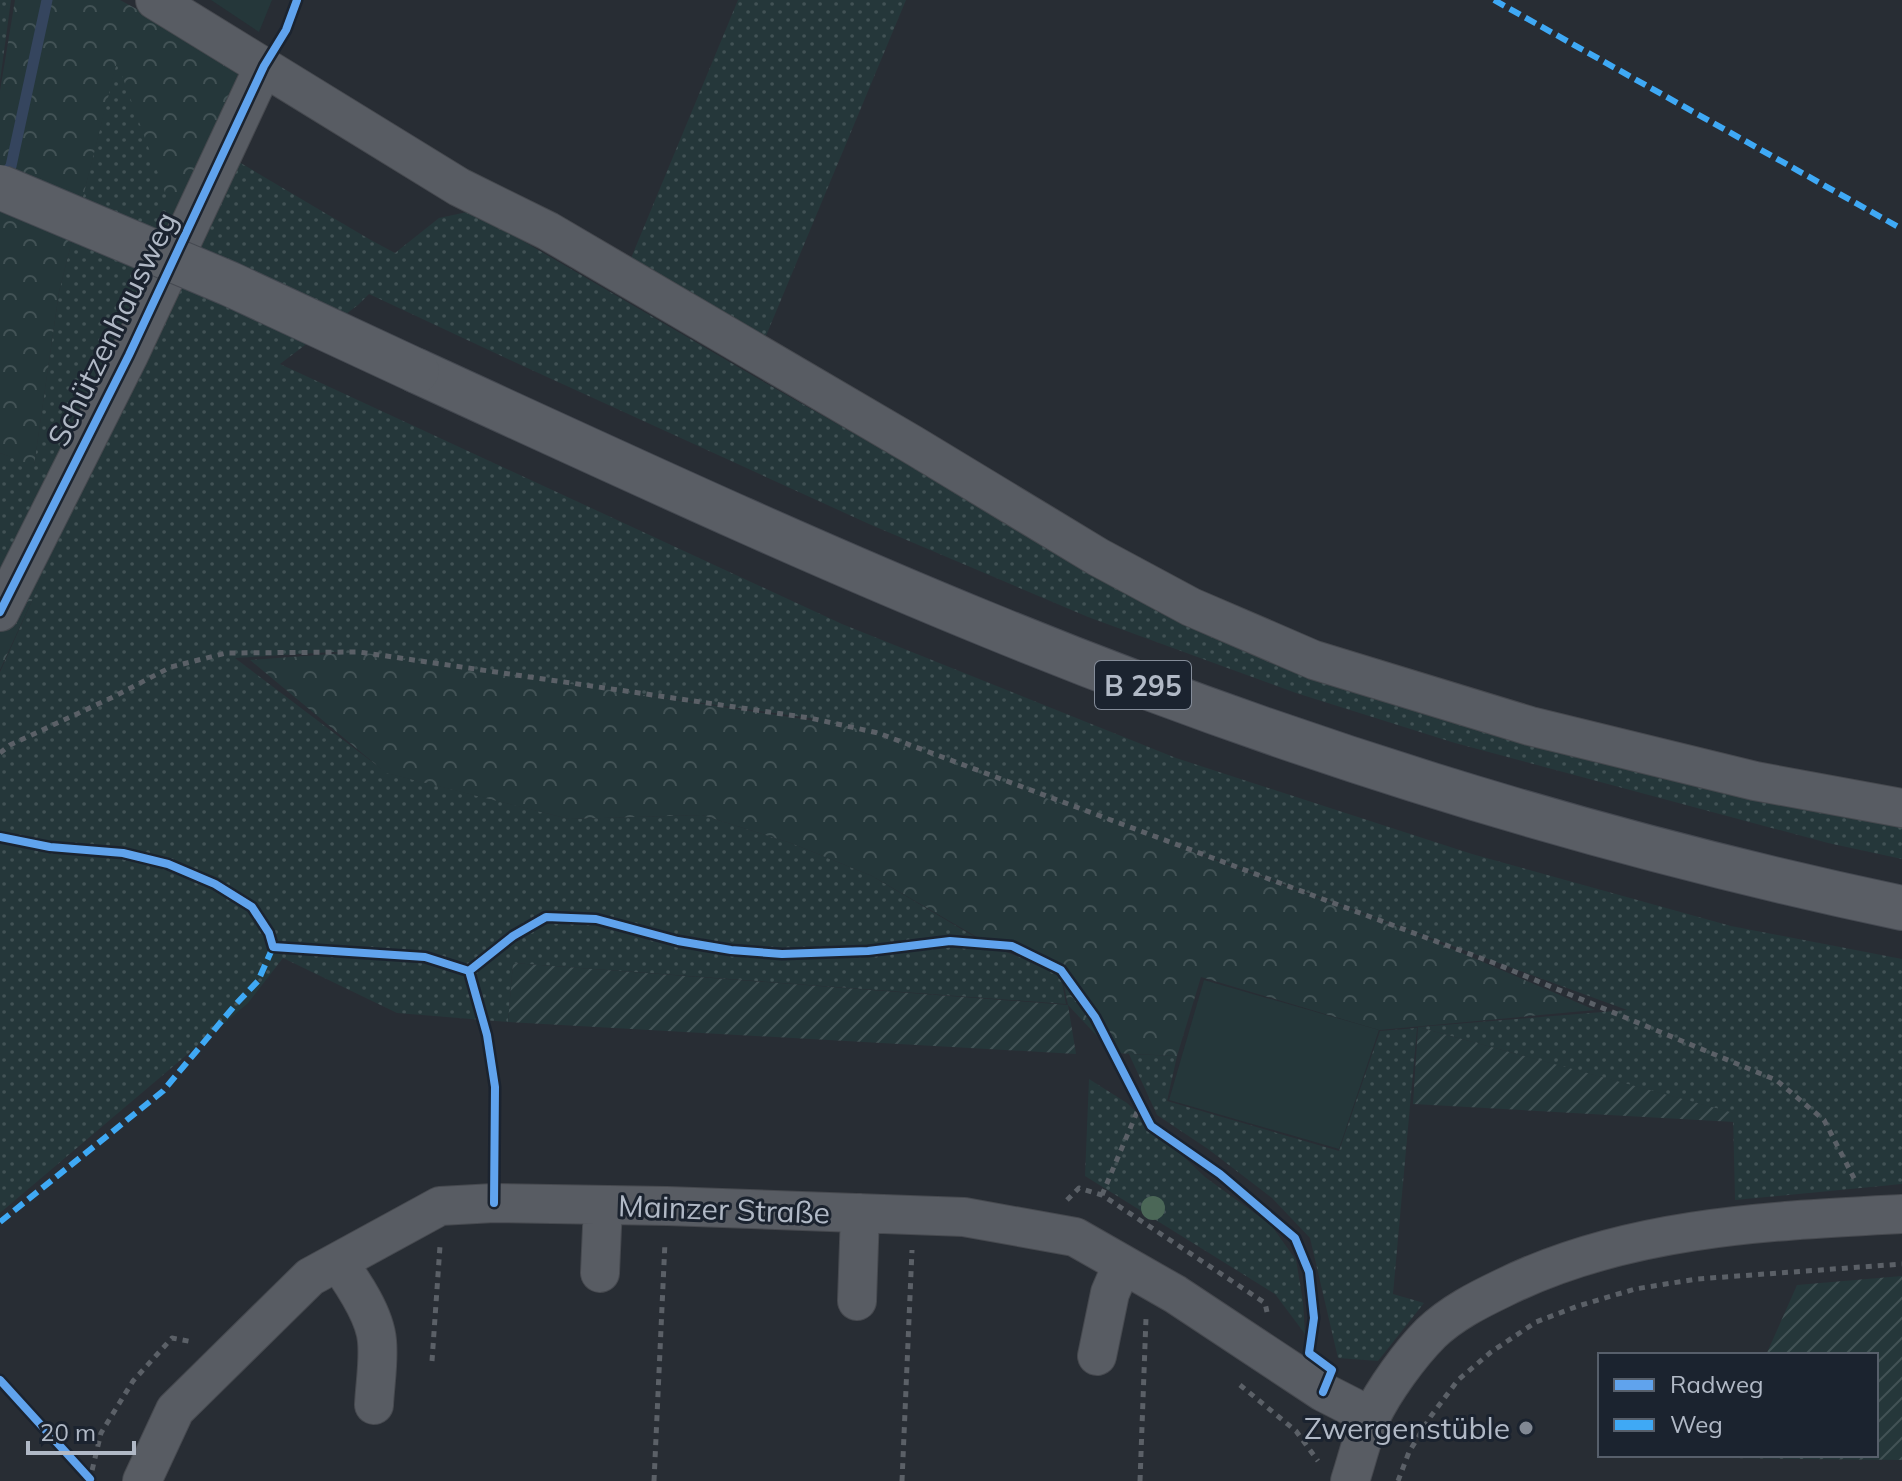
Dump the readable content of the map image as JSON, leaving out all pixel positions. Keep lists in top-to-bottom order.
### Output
{
  "streets": {
    "main road": ["B 295"],
    "street": ["Schützenhausweg", "Mainzer Straße"]
  },
  "places": ["Zwergenstüble"],
  "legend": ["Radweg", "Weg"],
  "scale_bar": "20 m"
}
